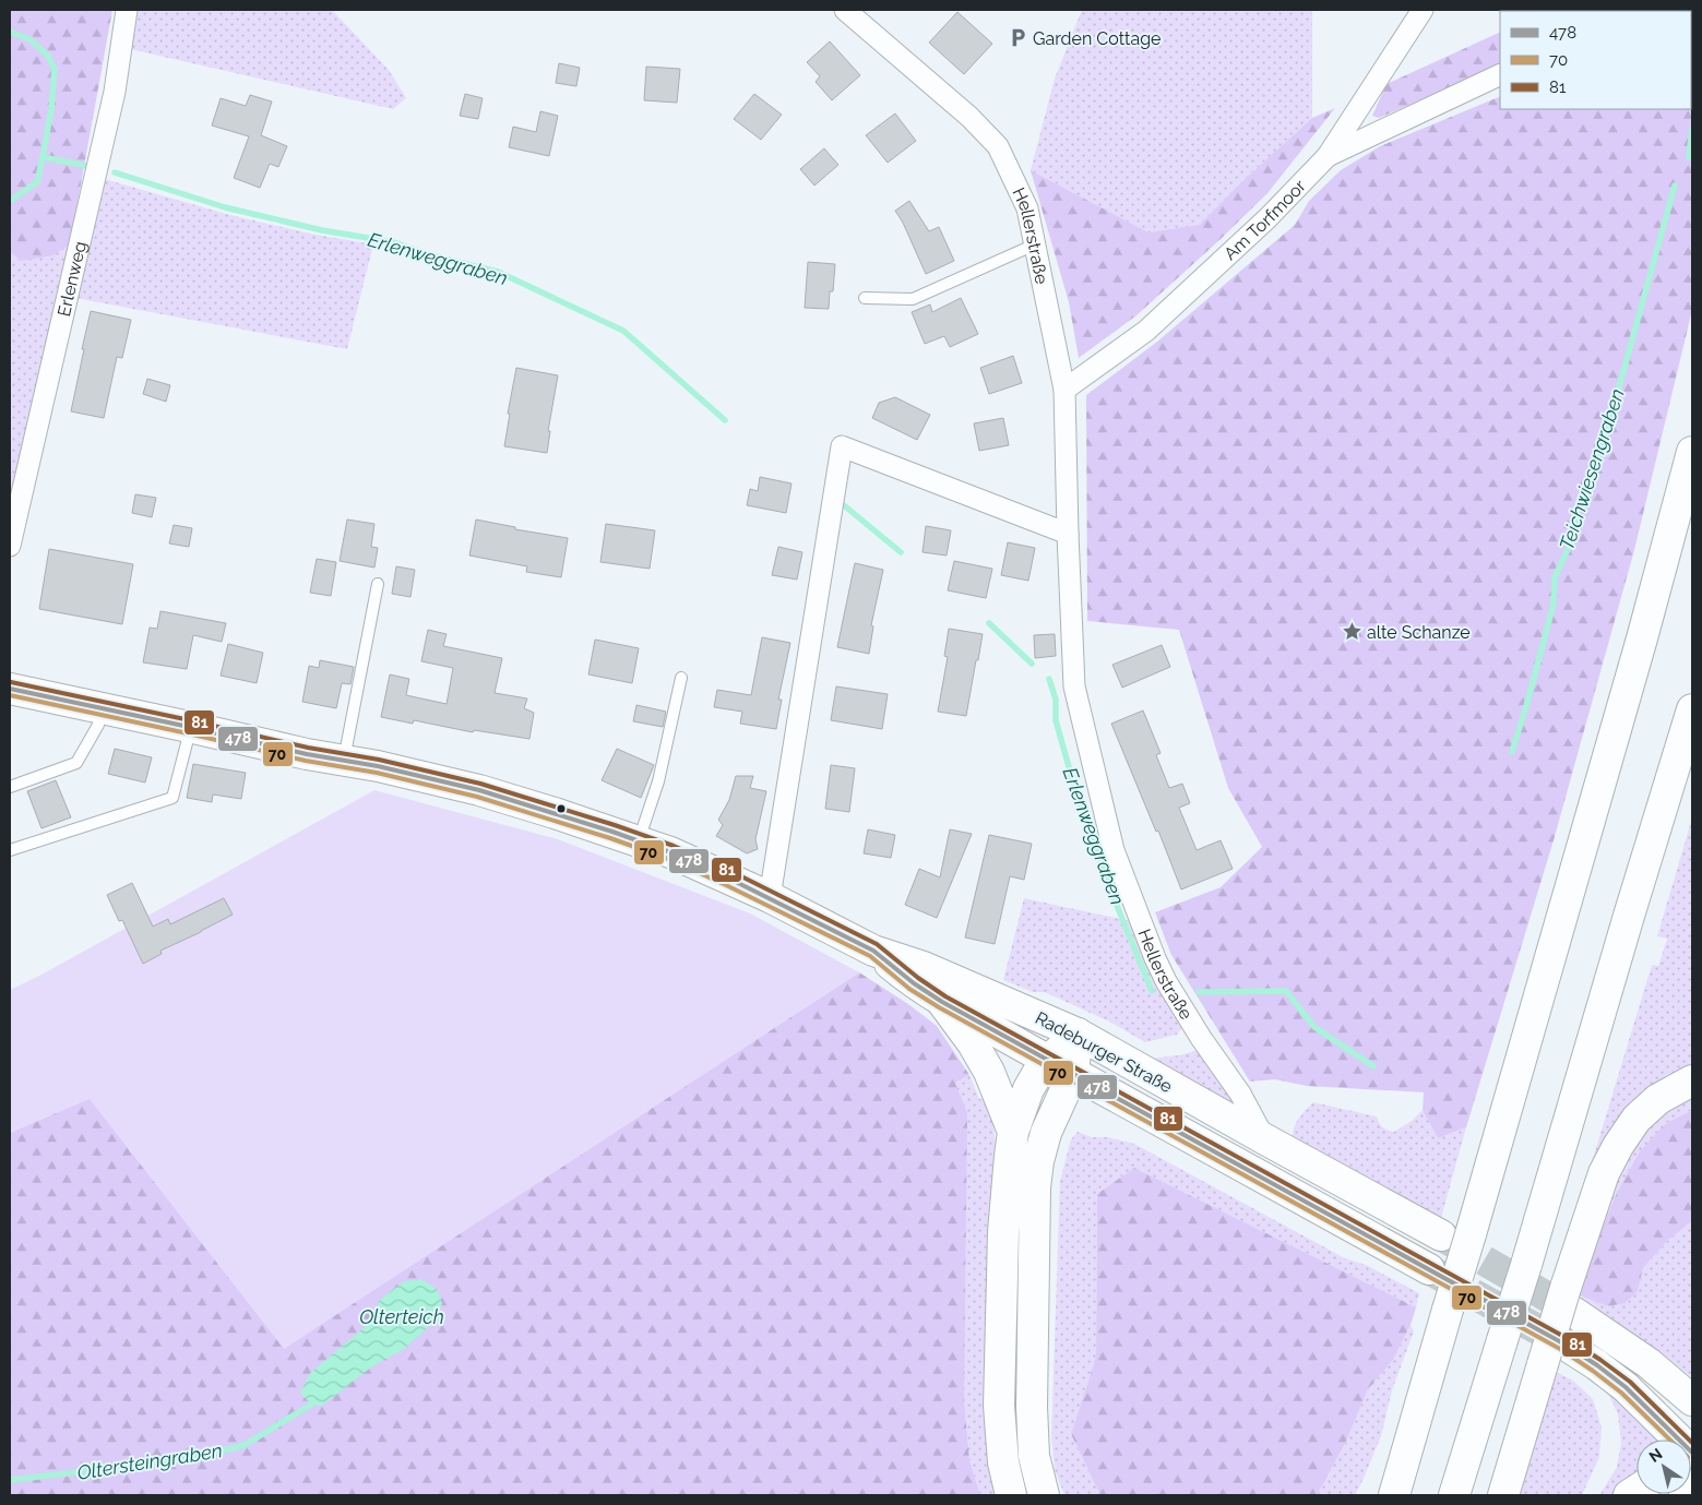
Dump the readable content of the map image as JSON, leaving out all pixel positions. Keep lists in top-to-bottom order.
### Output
{
  "streets": {
    "main road": ["Radeburger Straße"],
    "street": ["Am Torfmoor", "Hellerstraße", "Erlenweg"]
  },
  "crossings": [
    ["Am Torfmoor", "Hellerstraße"],
    ["Hellerstraße", "Radeburger Straße"]
  ],
  "water": [
    "Erlenweggraben",
    "Teichwiesengraben",
    "Olterteich",
    "Oltersteingraben"
  ],
  "places": {
    "parking": ["Garden Cottage"],
    "place": ["alte Schanze"]
  },
  "lines": ["transit line 81", "transit line 478", "transit line 70"],
  "legend": ["478", "70", "81"],
  "north": "top left"
}
